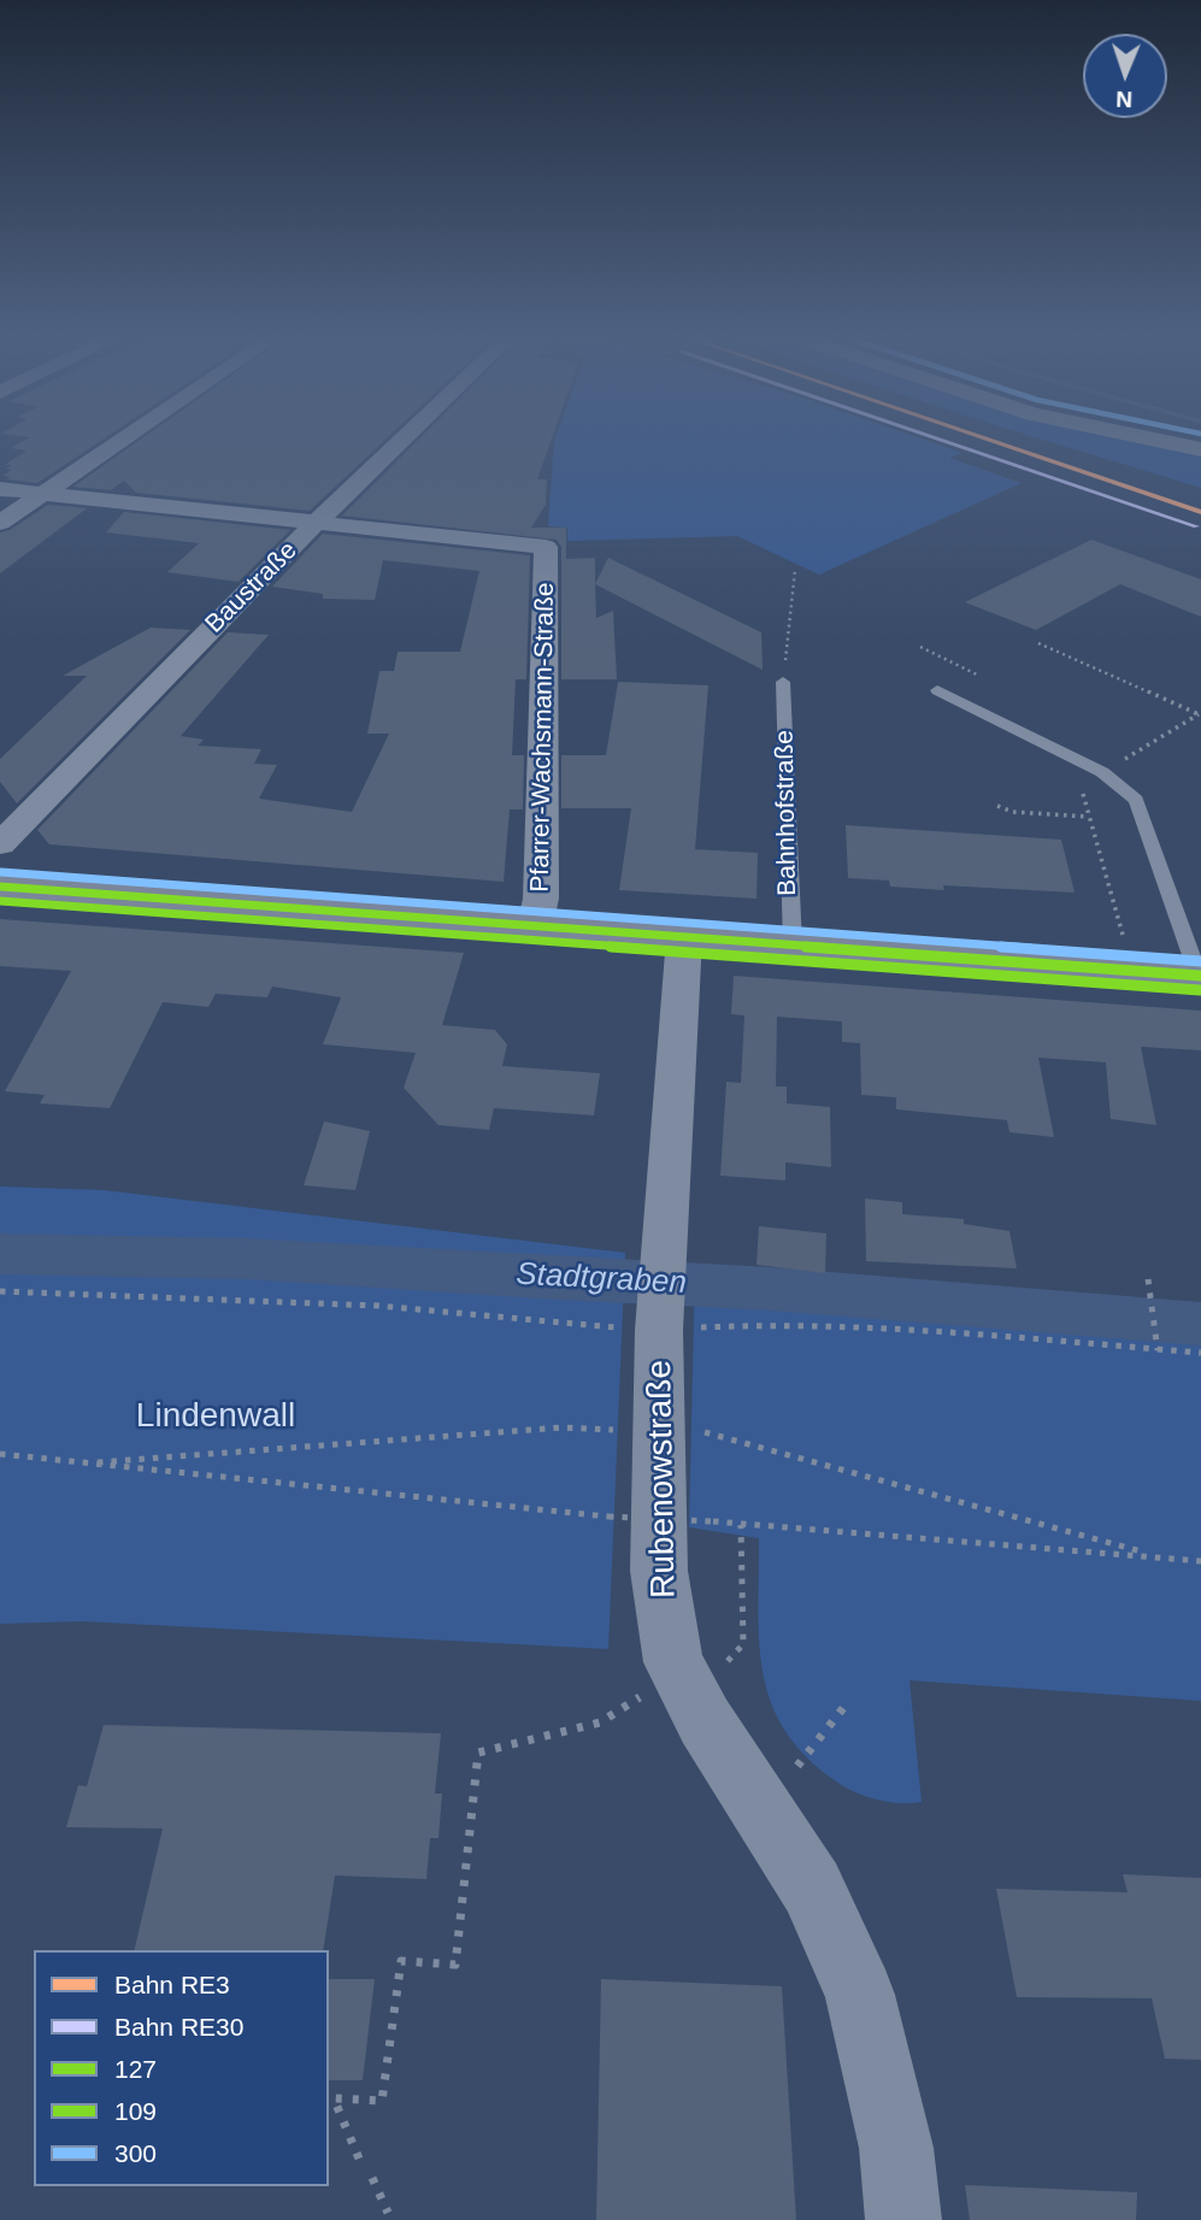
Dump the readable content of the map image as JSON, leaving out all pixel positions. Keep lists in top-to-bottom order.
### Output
{
  "streets": {
    "street": ["Baustraße", "Pfarrer-Wachsmann-Straße", "Rubenowstraße"],
    "lane": ["Bahnhofstraße"]
  },
  "crossings": [
    ["Baustraße", "Pfarrer-Wachsmann-Straße"]
  ],
  "water": ["Stadtgraben"],
  "parks": ["Lindenwall"],
  "lines": [
    "rail line RE3",
    "rail line RE30",
    "transit line 300",
    "transit line 127",
    "transit line 109"
  ],
  "legend": [
    "Bahn RE3",
    "Bahn RE30",
    "127",
    "109",
    "300"
  ],
  "north": "bottom"
}
